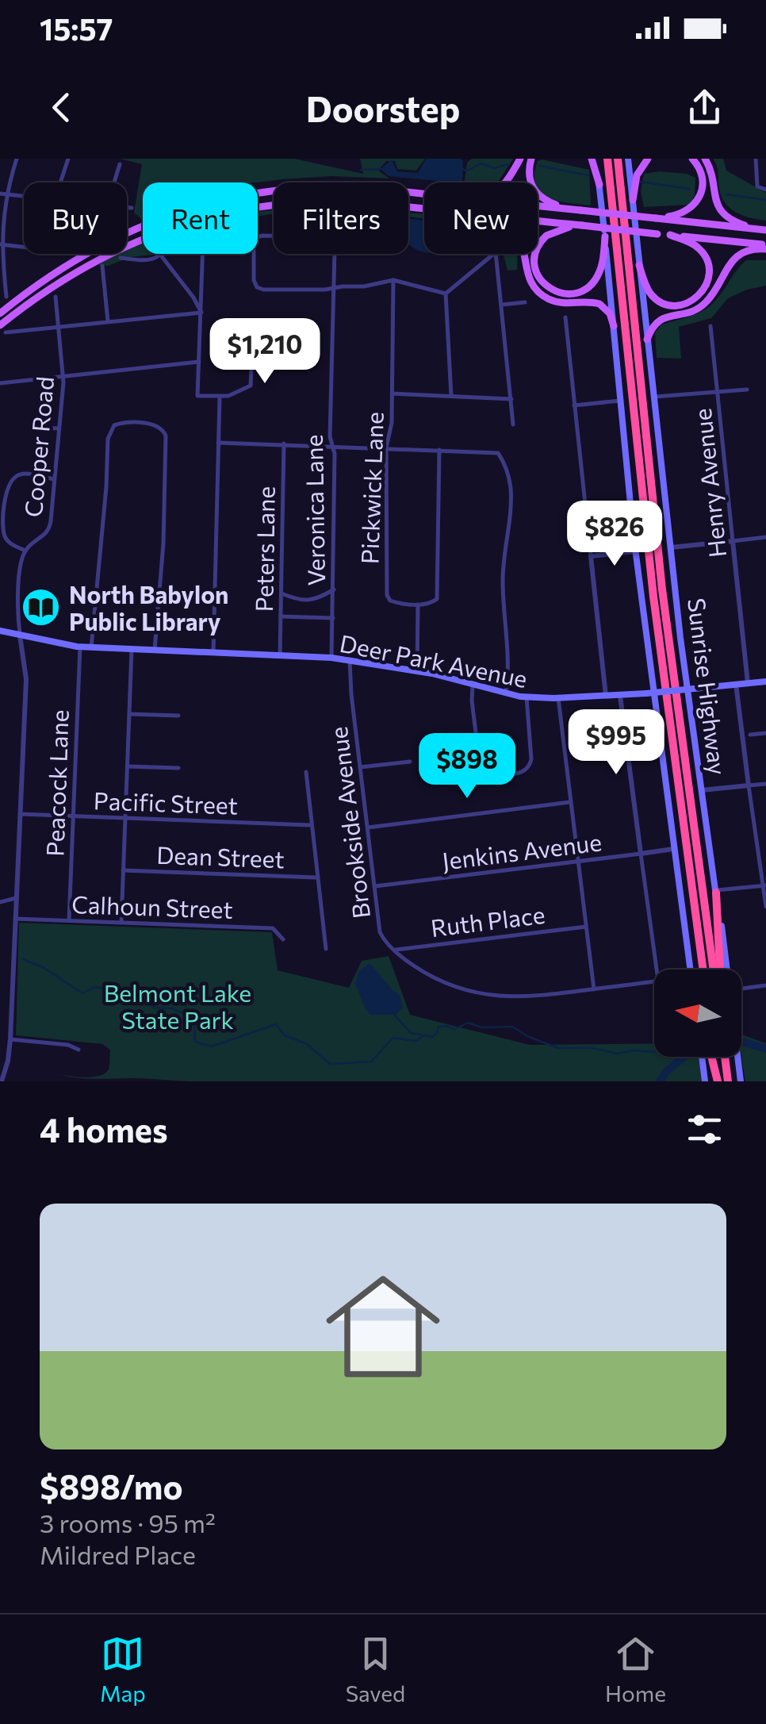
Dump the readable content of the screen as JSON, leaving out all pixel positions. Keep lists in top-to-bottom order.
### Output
{
  "streets": {
    "highway": ["Sunrise Highway"],
    "main road": ["Deer Park Avenue"],
    "street": [
      "Cooper Road",
      "Henry Avenue",
      "Pickwick Lane",
      "Veronica Lane",
      "Peters Lane",
      "Peacock Lane",
      "Pacific Street",
      "Brookside Avenue",
      "Jenkins Avenue",
      "Dean Street",
      "Calhoun Street",
      "Ruth Place"
    ]
  },
  "crossings": [
    ["Cooper Road", "Deer Park Avenue"],
    ["Henry Avenue", "Deer Park Avenue"],
    ["Veronica Lane", "Deer Park Avenue"],
    ["Peters Lane", "Deer Park Avenue"],
    ["Deer Park Avenue", "Peacock Lane"],
    ["Deer Park Avenue", "Brookside Avenue"],
    ["Peacock Lane", "Pacific Street"],
    ["Peacock Lane", "Calhoun Street"],
    ["Brookside Avenue", "Jenkins Avenue"],
    ["Brookside Avenue", "Ruth Place"]
  ],
  "parks": ["Belmont Lake State Park"],
  "places": {
    "library": ["North Babylon Public Library"]
  },
  "north": "left",
  "page": {
    "status": "15:57",
    "header": "Doorstep",
    "chip": [
      "Buy",
      "Rent",
      "Filters",
      "New"
    ],
    "price": [
      "$1,210",
      "$826",
      "$995",
      "$898"
    ],
    "heading": "4 homes",
    "list": [
      {
        "name": "$898/mo",
        "note": "3 rooms · 95 m² · Mildred Place"
      }
    ],
    "tabs": ["Map", "Saved", "Home"]
  }
}
